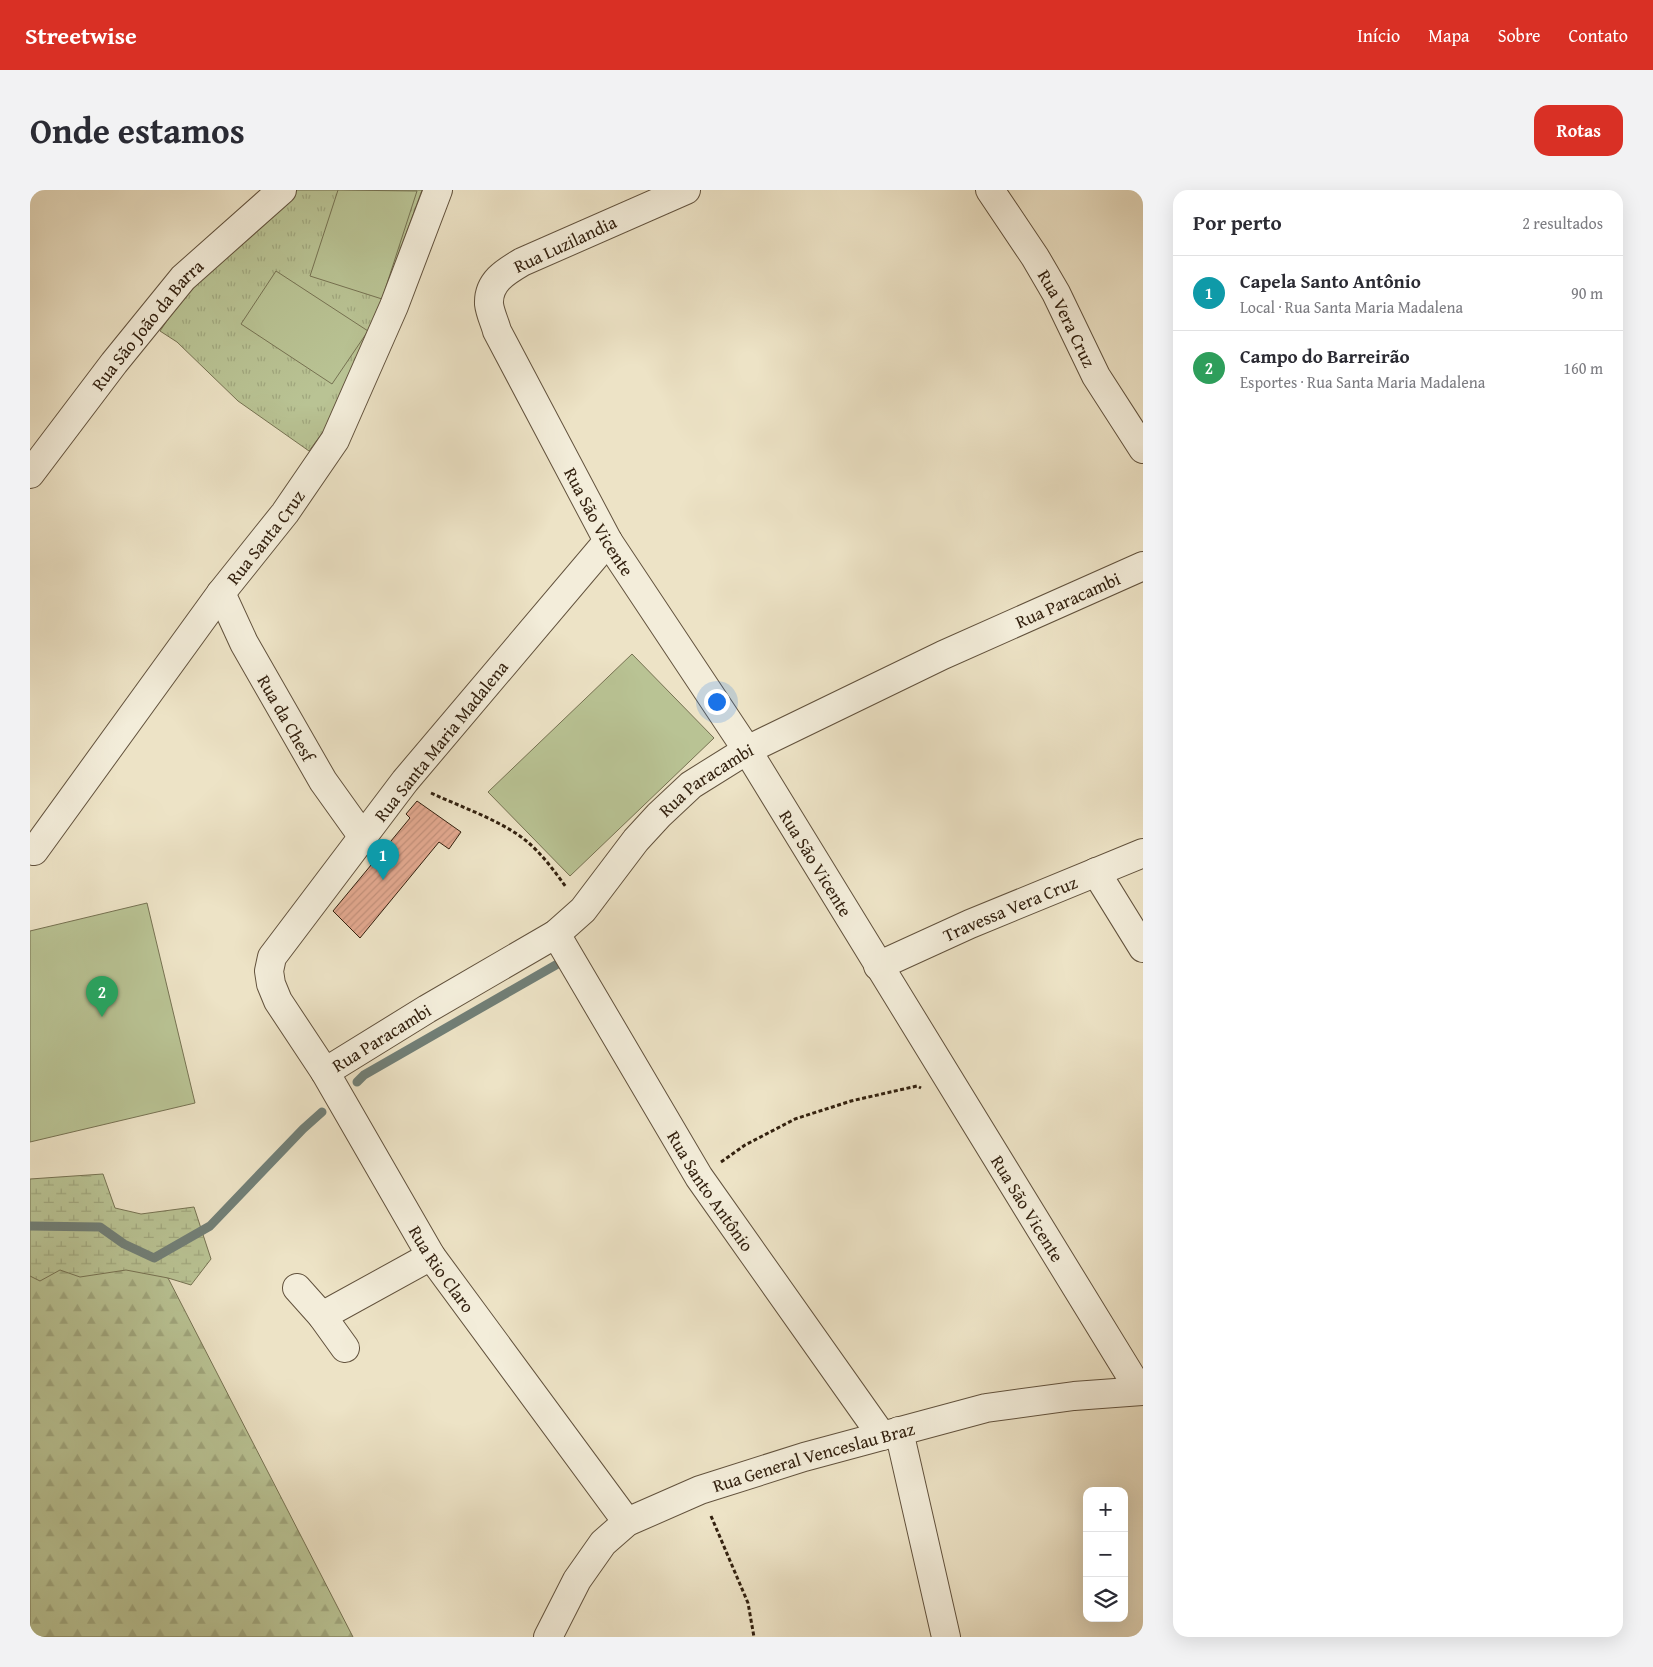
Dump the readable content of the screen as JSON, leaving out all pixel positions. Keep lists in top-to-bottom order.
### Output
{
  "streets": {
    "street": [
      "Rua Luzilandia",
      "Rua Vera Cruz",
      "Rua São João da Barra",
      "Rua São Vicente",
      "Rua Santa Cruz",
      "Rua Paracambi",
      "Rua da Chesf",
      "Rua Santa Maria Madalena",
      "Travessa Vera Cruz",
      "Rua Santo Antônio",
      "Rua Rio Claro",
      "Rua General Venceslau Braz"
    ]
  },
  "crossings": [
    ["Rua Luzilandia", "Rua São Vicente"],
    ["Rua São Vicente", "Rua Paracambi"],
    ["Rua São Vicente", "Rua Santa Maria Madalena"],
    ["Rua São Vicente", "Travessa Vera Cruz"],
    ["Rua São Vicente", "Rua General Venceslau Braz"],
    ["Rua Santa Cruz", "Rua da Chesf"],
    ["Rua Paracambi", "Rua Santo Antônio"],
    ["Rua Paracambi", "Rua Rio Claro"],
    ["Rua da Chesf", "Rua Santa Maria Madalena"],
    ["Rua Santa Maria Madalena", "Rua Rio Claro"],
    ["Rua Santo Antônio", "Rua General Venceslau Braz"],
    ["Rua Rio Claro", "Rua General Venceslau Braz"]
  ],
  "page": {
    "header": "Streetwise",
    "nav": [
      "Início",
      "Mapa",
      "Sobre",
      "Contato"
    ],
    "title": "Onde estamos",
    "buttons": "Rotas",
    "heading": ["Por perto", "2 resultados"],
    "list": [
      {
        "mark": "1",
        "name": "Capela Santo Antônio",
        "note": "Local · Rua Santa Maria Madalena",
        "value": "90 m"
      },
      {
        "mark": "2",
        "name": "Campo do Barreirão",
        "note": "Esportes · Rua Santa Maria Madalena",
        "value": "160 m"
      }
    ],
    "pins": ["1", "2"],
    "map_buttons": ["+", "−"]
  }
}
